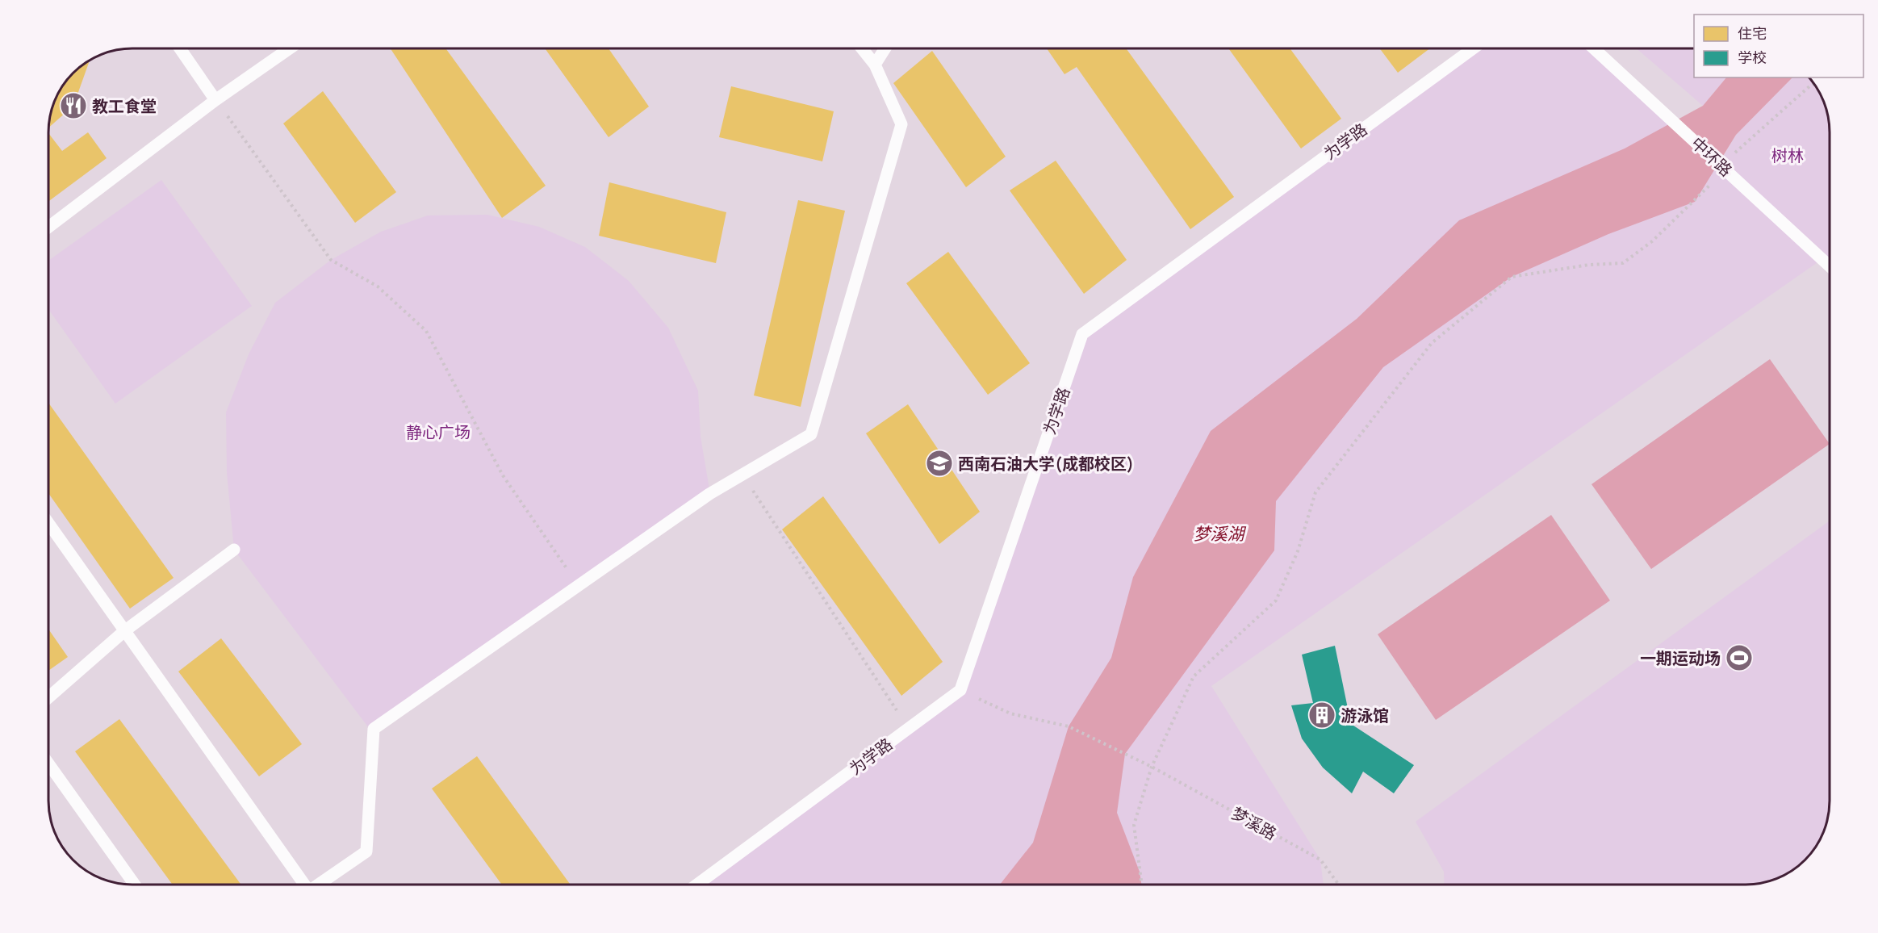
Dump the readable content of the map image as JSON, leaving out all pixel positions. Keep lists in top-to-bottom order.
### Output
{
  "streets": {
    "lane": ["为学路", "中环路"],
    "path": ["梦溪路"]
  },
  "crossings": [
    ["为学路", "梦溪路"]
  ],
  "water": ["梦溪湖"],
  "parks": ["树林", "静心广场"],
  "places": {
    "restaurant": ["教工食堂"],
    "school or university": ["西南石油大学(成都校区)"],
    "sports": ["一期运动场"],
    "building": ["游泳馆"]
  },
  "legend": ["住宅", "学校"]
}
